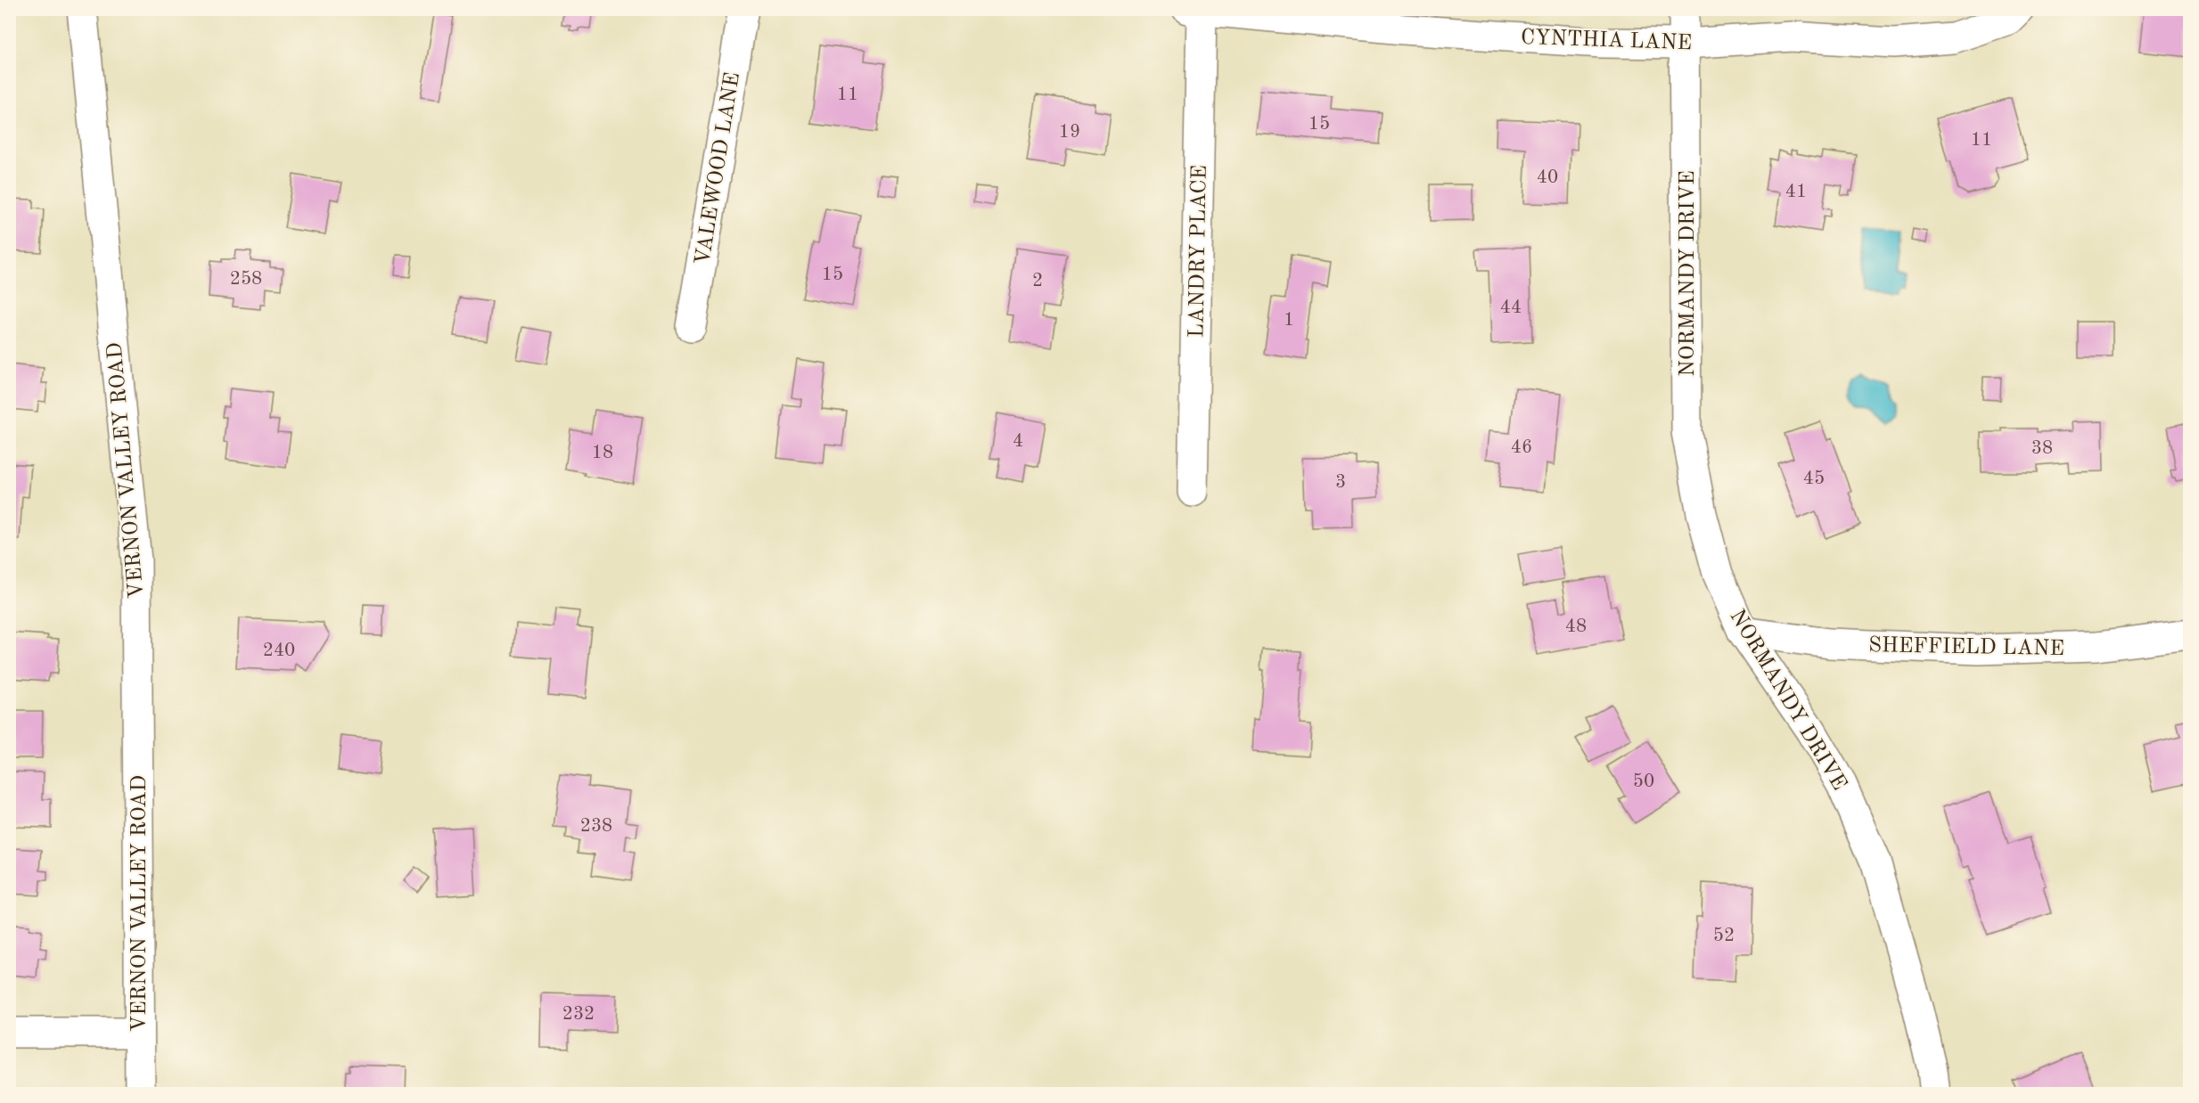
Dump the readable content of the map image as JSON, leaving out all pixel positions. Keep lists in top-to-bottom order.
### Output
{
  "streets": {
    "street": [
      "CYNTHIA LANE",
      "VALEWOOD LANE",
      "LANDRY PLACE",
      "NORMANDY DRIVE",
      "VERNON VALLEY ROAD",
      "SHEFFIELD LANE"
    ]
  },
  "crossings": [
    ["CYNTHIA LANE", "LANDRY PLACE"],
    ["CYNTHIA LANE", "NORMANDY DRIVE"],
    ["NORMANDY DRIVE", "SHEFFIELD LANE"]
  ],
  "house_numbers": [
    "11",
    "15",
    "19",
    "11",
    "40",
    "41",
    "15",
    "258",
    "2",
    "44",
    "1",
    "4",
    "46",
    "38",
    "18",
    "45",
    "3",
    "48",
    "240",
    "50",
    "238",
    "52",
    "232"
  ]
}
